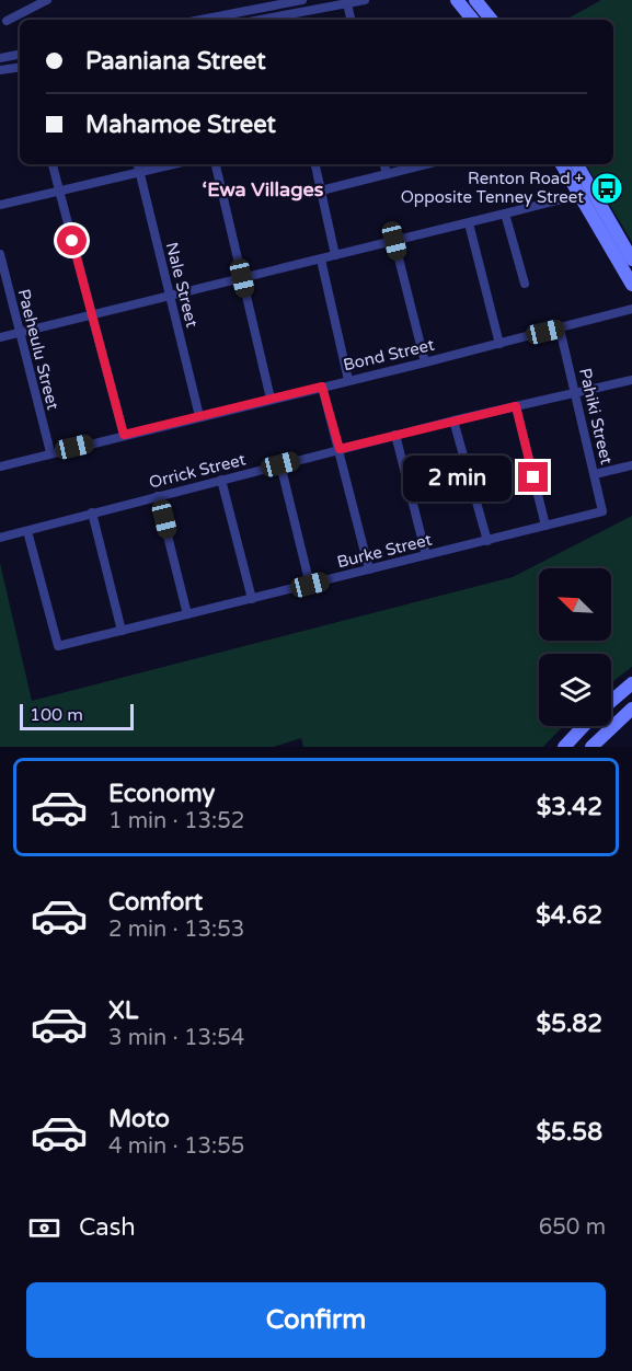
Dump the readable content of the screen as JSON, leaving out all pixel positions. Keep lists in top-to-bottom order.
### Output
{
  "streets": {
    "street": [
      "Nale Street",
      "Paeheulu Street",
      "Bond Street",
      "Pahiki Street",
      "Orrick Street",
      "Burke Street"
    ]
  },
  "crossings": [
    ["Nale Street", "Bond Street"],
    ["Paeheulu Street", "Bond Street"],
    ["Bond Street", "Pahiki Street"],
    ["Pahiki Street", "Orrick Street"],
    ["Pahiki Street", "Burke Street"],
    ["Orrick Street", "Burke Street"]
  ],
  "districts": ["‘Ewa Villages"],
  "places": {
    "bus stop": ["Renton Road + Opposite Tenney Street"]
  },
  "scale_bar": "100 m",
  "north": "top left",
  "page": {
    "banner": ["Paaniana Street", "Mahamoe Street"],
    "bubble": "2 min",
    "scale": "100 m",
    "list": [
      {
        "name": "Economy",
        "note": "1 min · 13:52",
        "value": "$3.42"
      },
      {
        "name": "Comfort",
        "note": "2 min · 13:53",
        "value": "$4.62"
      },
      {
        "name": "XL",
        "note": "3 min · 13:54",
        "value": "$5.82"
      },
      {
        "name": "Moto",
        "note": "4 min · 13:55",
        "value": "$5.58"
      }
    ],
    "pay": ["Cash", "650 m"],
    "buttons": "Confirm"
  }
}
